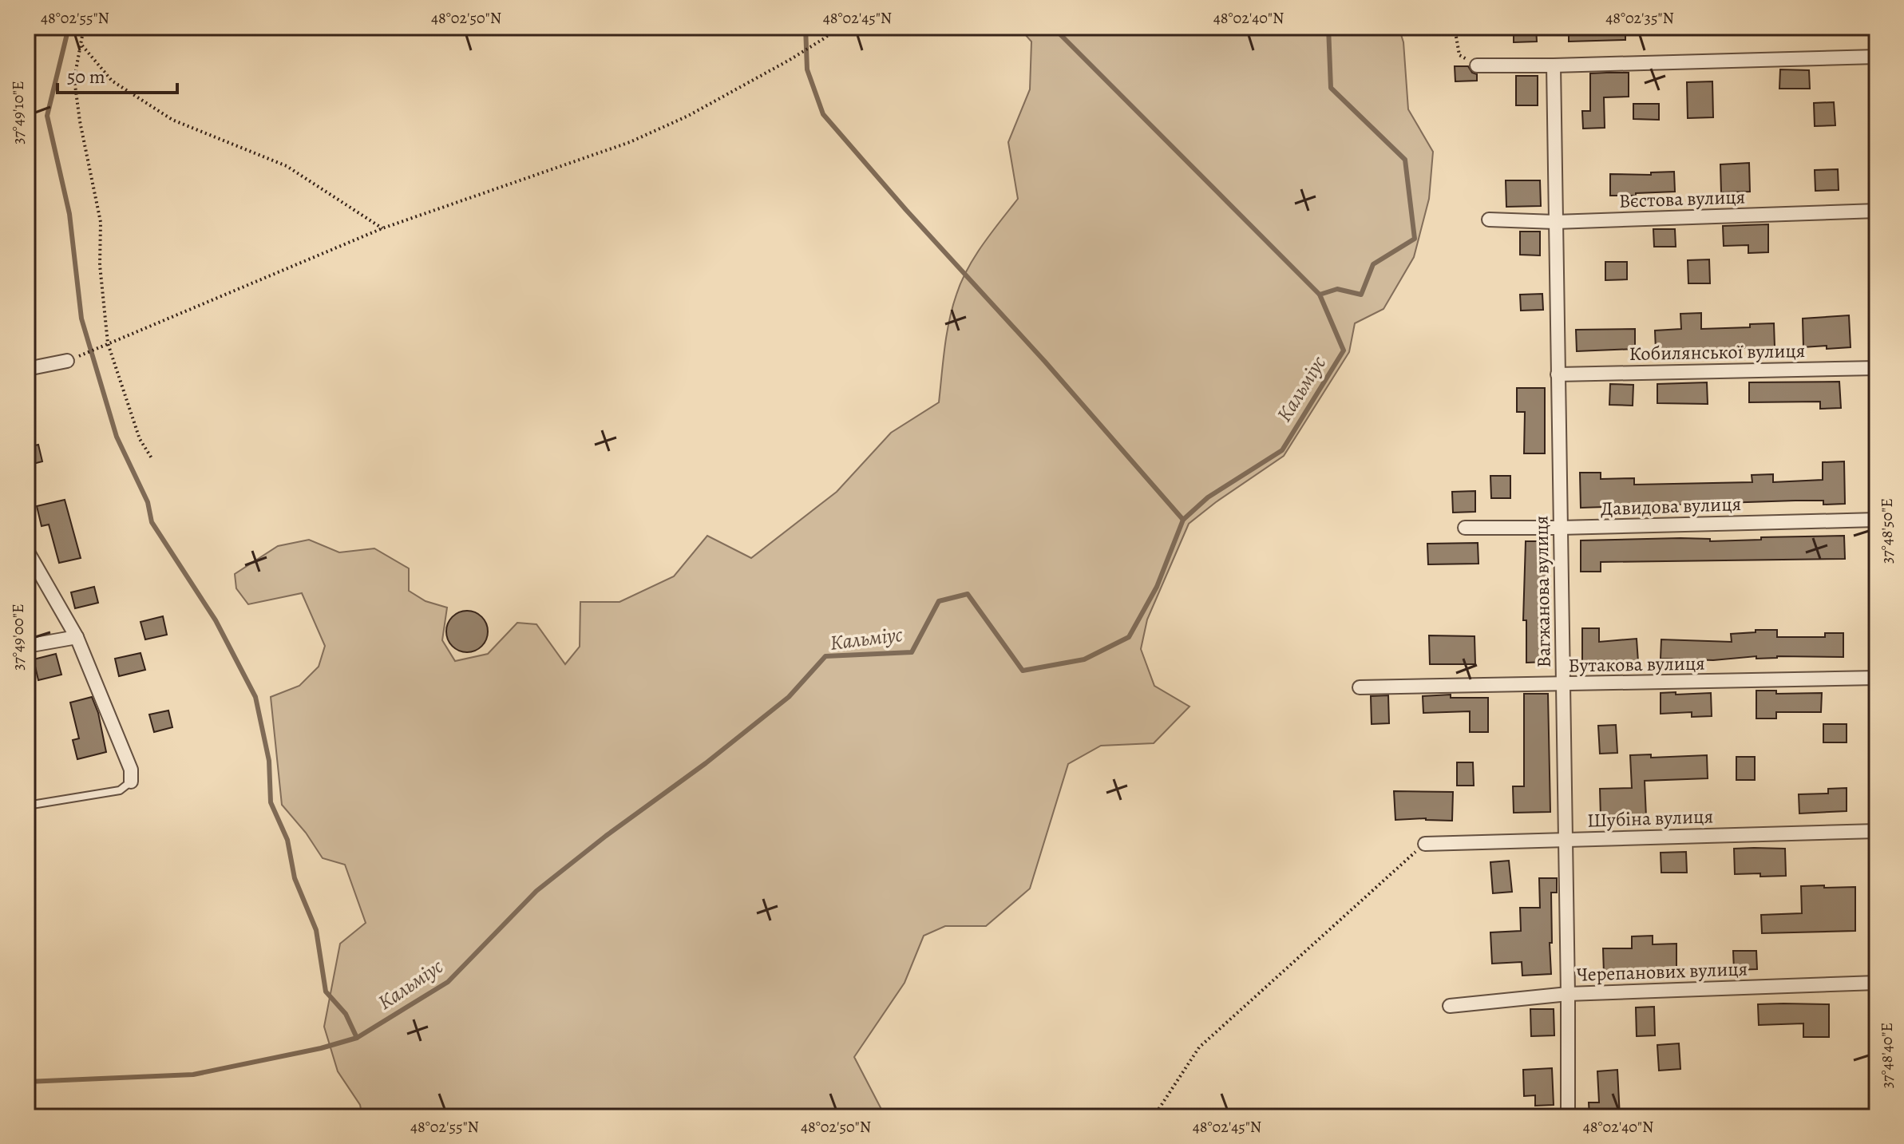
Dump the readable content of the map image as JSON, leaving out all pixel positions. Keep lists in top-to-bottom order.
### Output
{
  "streets": {
    "street": [
      "Вєстова вулиця",
      "Кобилянської вулиця",
      "Давидова вулиця",
      "Вагжанова вулиця",
      "Бутакова вулиця",
      "Шубіна вулиця",
      "Черепанових вулиця"
    ]
  },
  "crossings": [
    ["Вєстова вулиця", "Вагжанова вулиця"],
    ["Кобилянської вулиця", "Вагжанова вулиця"],
    ["Давидова вулиця", "Вагжанова вулиця"],
    ["Вагжанова вулиця", "Бутакова вулиця"],
    ["Вагжанова вулиця", "Шубіна вулиця"],
    ["Вагжанова вулиця", "Черепанових вулиця"]
  ],
  "water": ["Кальміус"],
  "scale_bar": "50 m",
  "coordinates": [
    "48°02'55\"N",
    "48°02'50\"N",
    "48°02'45\"N",
    "48°02'40\"N",
    "48°02'35\"N",
    "37°49'10\"E",
    "37°48'50\"E",
    "37°49'00\"E",
    "37°48'40\"E"
  ]
}
